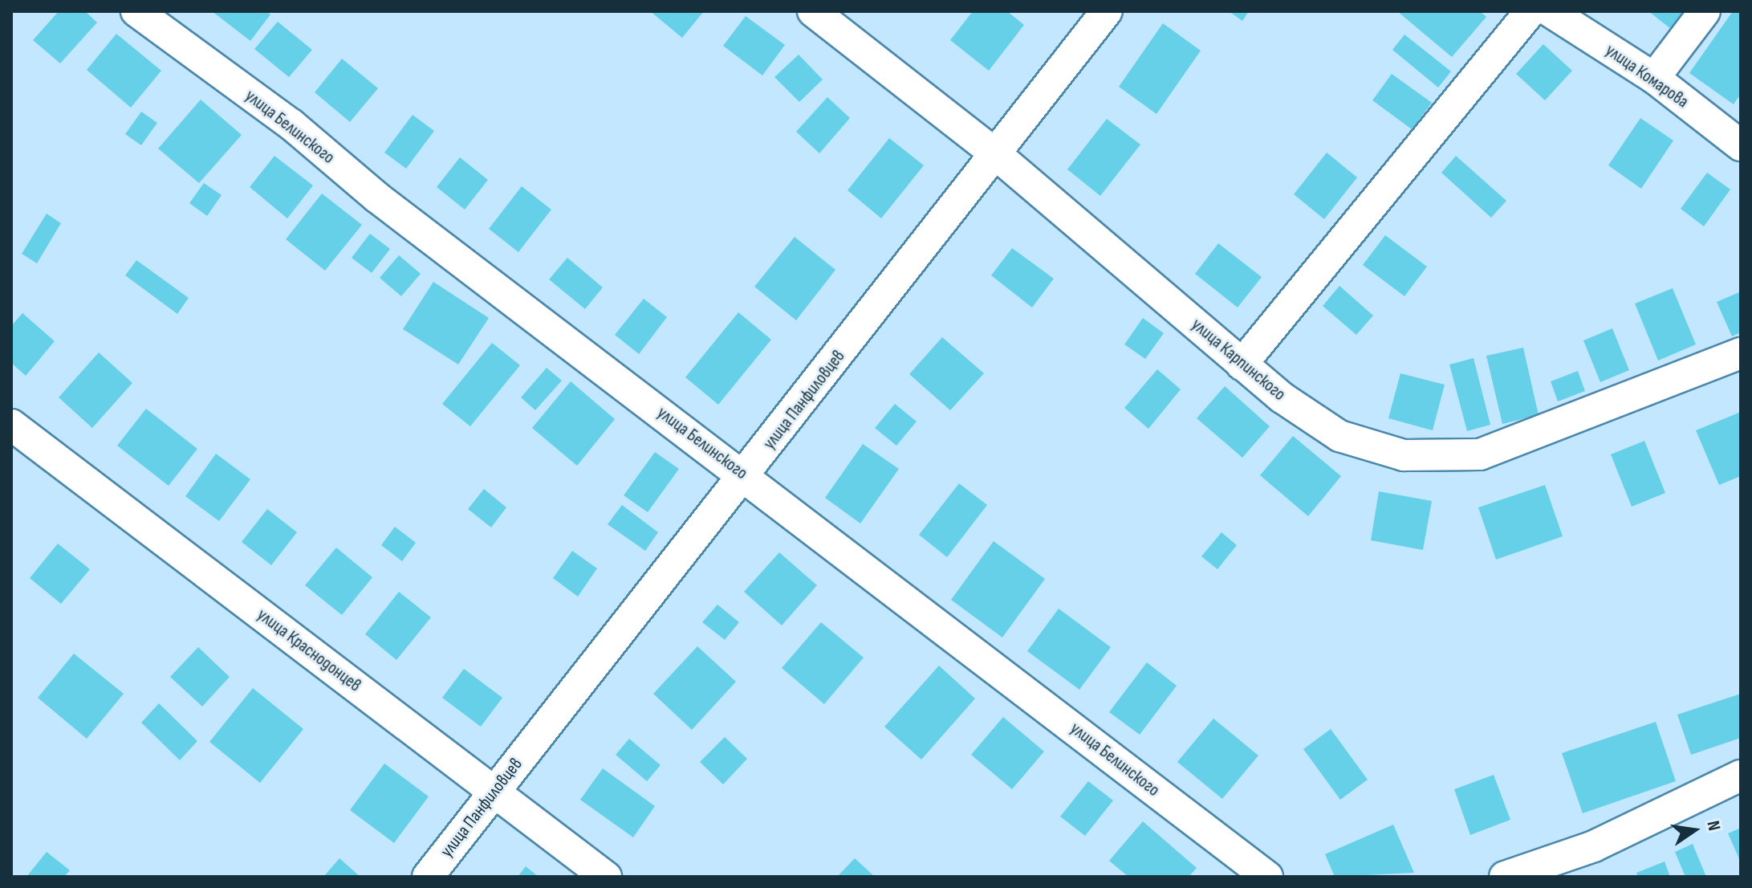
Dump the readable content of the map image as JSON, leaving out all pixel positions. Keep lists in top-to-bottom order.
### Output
{
  "streets": {
    "street": [
      "улица Комарова",
      "улица Белинского",
      "улица Карпинского",
      "улица Панфиловцев",
      "улица Краснодонцев"
    ]
  },
  "crossings": [
    ["улица Белинского", "улица Панфиловцев"],
    ["улица Карпинского", "улица Панфиловцев"],
    ["улица Панфиловцев", "улица Краснодонцев"]
  ],
  "north": "right"
}
